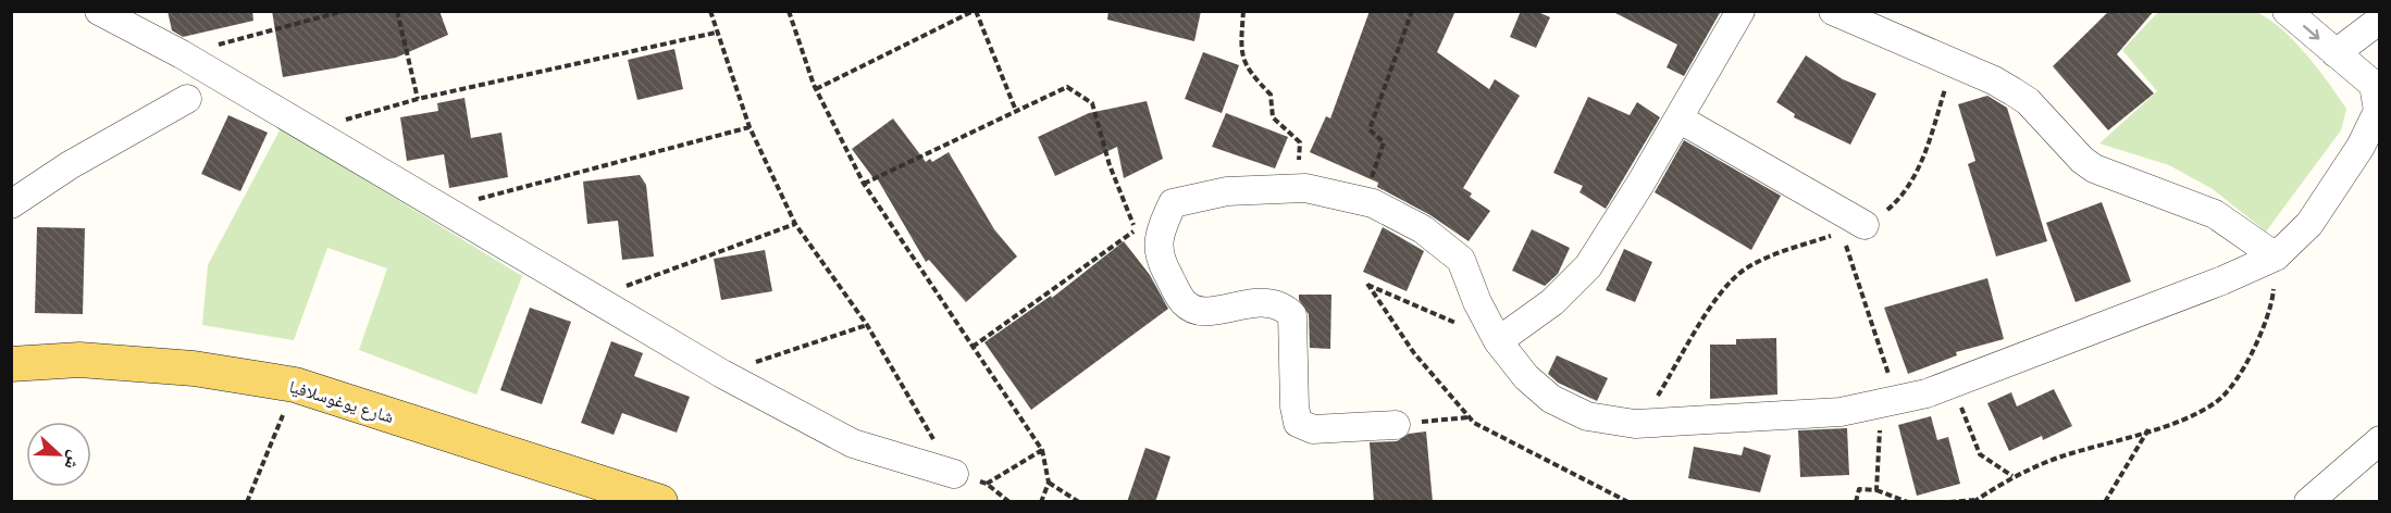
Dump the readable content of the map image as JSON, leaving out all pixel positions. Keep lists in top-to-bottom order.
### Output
{
  "streets": {
    "main road": ["شارع يوغوسلافيا"]
  },
  "north": "right"
}
